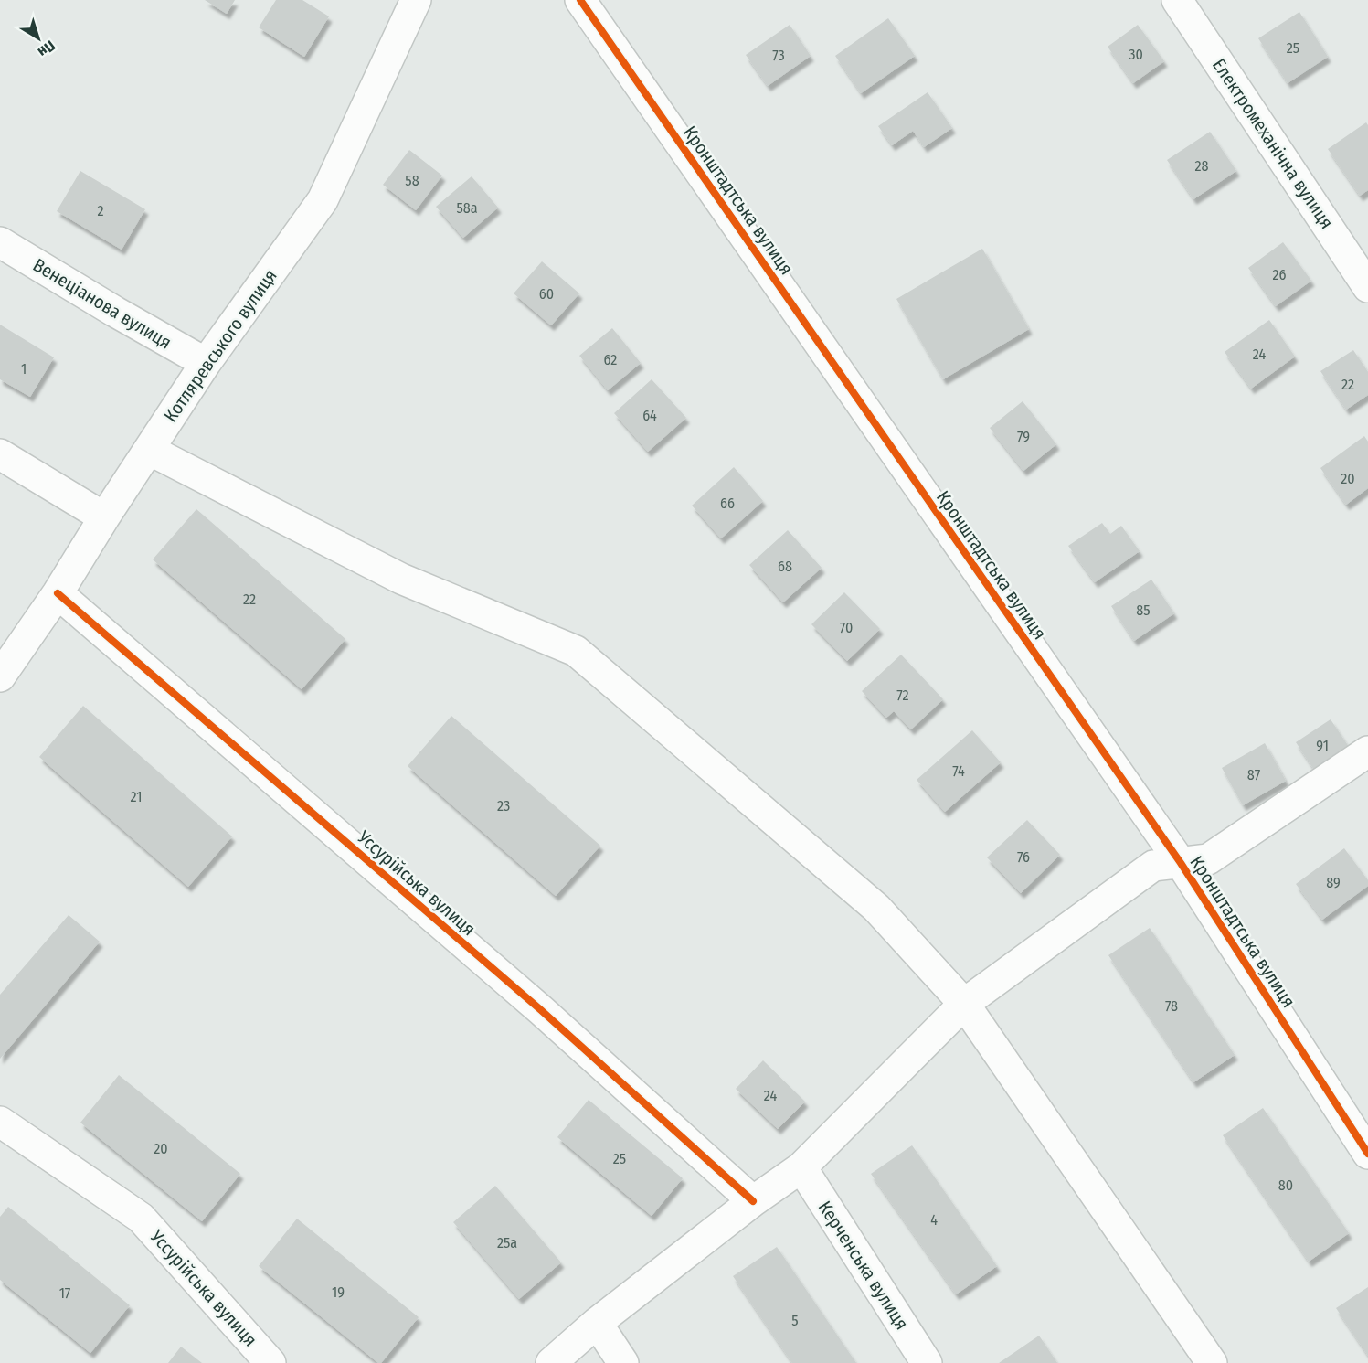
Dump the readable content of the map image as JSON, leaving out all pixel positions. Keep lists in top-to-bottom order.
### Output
{
  "streets": {
    "street": [
      "Електромеханічна вулиця",
      "Кронштадтська вулиця",
      "Венеціанова вулиця",
      "Котляревського вулиця",
      "Уссурійська вулиця",
      "Керченська вулиця"
    ]
  },
  "crossings": [
    ["Венеціанова вулиця", "Котляревського вулиця"],
    ["Котляревського вулиця", "Уссурійська вулиця"]
  ],
  "house_numbers": [
    "25",
    "30",
    "73",
    "28",
    "58",
    "58а",
    "2",
    "26",
    "60",
    "24",
    "62",
    "1",
    "22",
    "64",
    "79",
    "20",
    "66",
    "68",
    "22",
    "85",
    "70",
    "72",
    "91",
    "74",
    "87",
    "21",
    "23",
    "76",
    "89",
    "78",
    "24",
    "20",
    "25",
    "80",
    "4",
    "25а",
    "19",
    "17",
    "5"
  ],
  "north": "bottom right"
}
